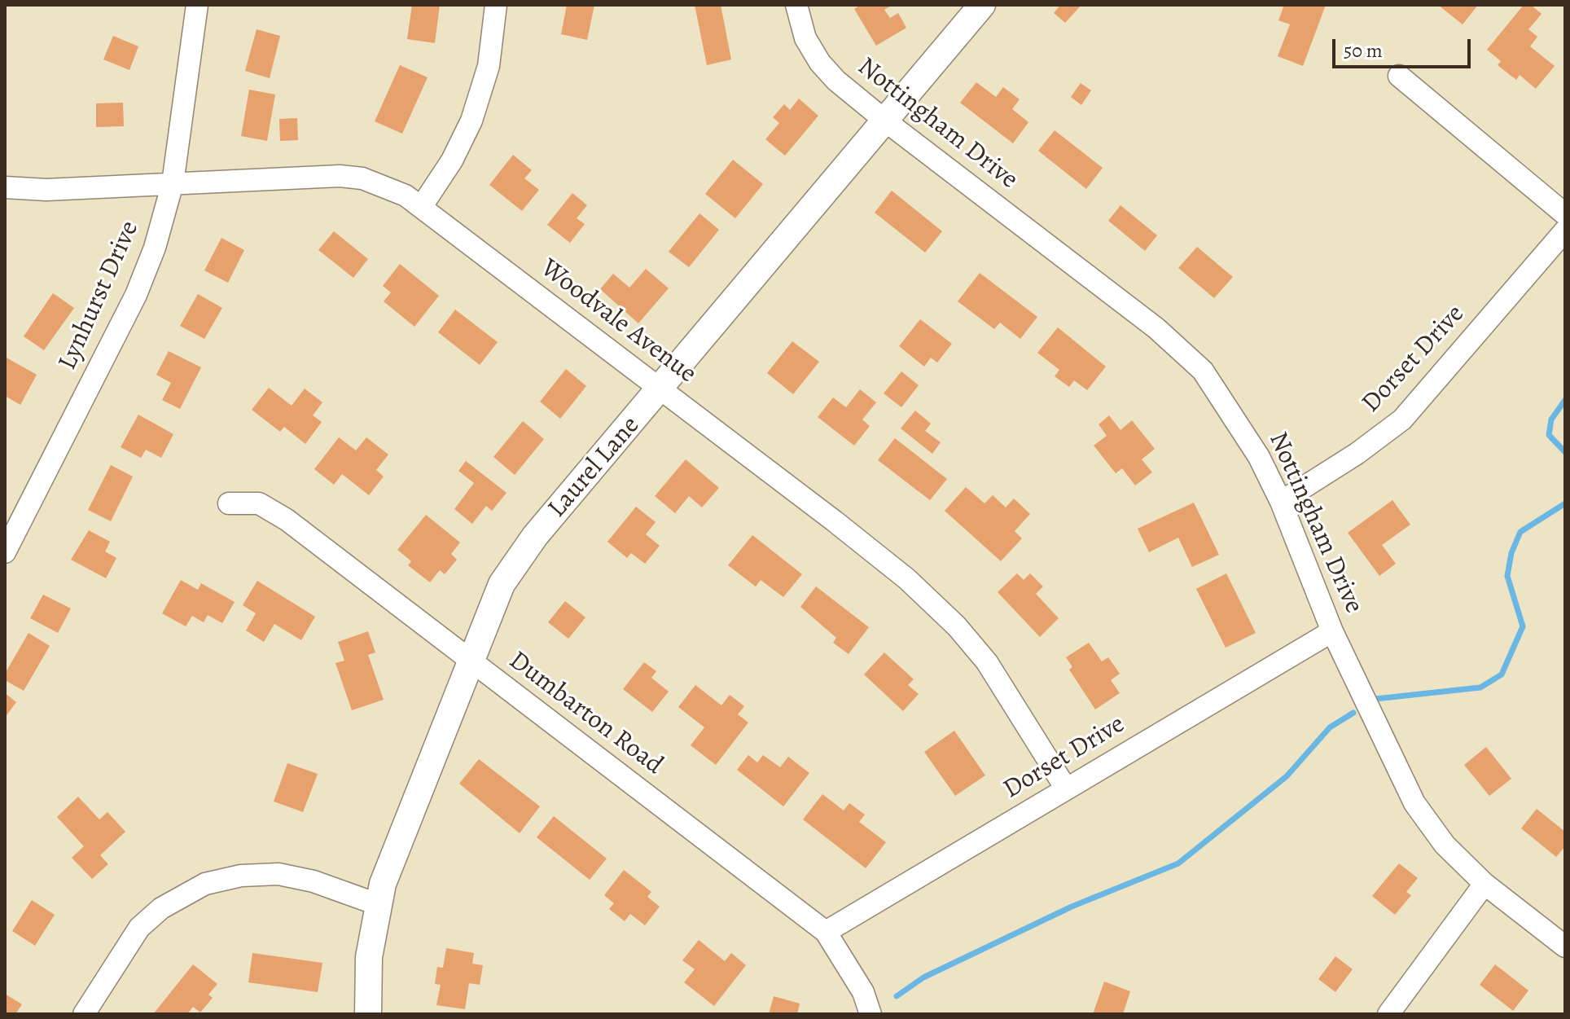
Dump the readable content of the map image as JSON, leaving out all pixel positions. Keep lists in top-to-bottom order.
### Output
{
  "streets": {
    "street": [
      "Nottingham Drive",
      "Lynhurst Drive",
      "Woodvale Avenue",
      "Dorset Drive",
      "Laurel Lane",
      "Dumbarton Road"
    ]
  },
  "crossings": [
    ["Nottingham Drive", "Dorset Drive"],
    ["Nottingham Drive", "Laurel Lane"],
    ["Lynhurst Drive", "Woodvale Avenue"],
    ["Woodvale Avenue", "Dorset Drive"],
    ["Woodvale Avenue", "Laurel Lane"],
    ["Dorset Drive", "Dumbarton Road"],
    ["Laurel Lane", "Dumbarton Road"]
  ],
  "scale_bar": "50 m"
}
